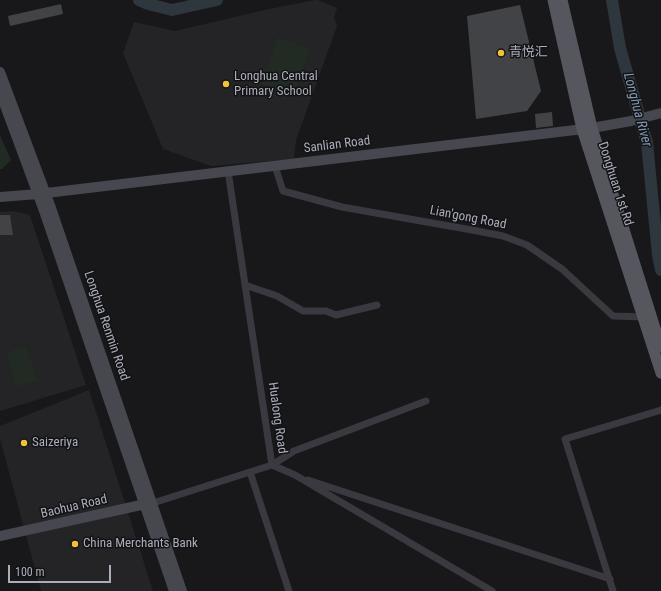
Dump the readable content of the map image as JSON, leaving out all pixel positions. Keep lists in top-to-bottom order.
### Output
{
  "streets": {
    "main road": ["Donghuan 1st Rd"],
    "street": [
      "Sanlian Road",
      "Lian'gong Road",
      "Longhua Renmin Road",
      "Hualong Road",
      "Baohua Road"
    ]
  },
  "crossings": [
    ["Sanlian Road", "Donghuan 1st Rd"],
    ["Sanlian Road", "Lian'gong Road"],
    ["Sanlian Road", "Longhua Renmin Road"],
    ["Sanlian Road", "Hualong Road"],
    ["Donghuan 1st Rd", "Lian'gong Road"],
    ["Longhua Renmin Road", "Baohua Road"]
  ],
  "water": ["Longhua River"],
  "places": [
    "青悦汇",
    "Longhua Central Primary School",
    "Saizeriya",
    "China Merchants Bank"
  ],
  "scale_bar": "100 m"
}
